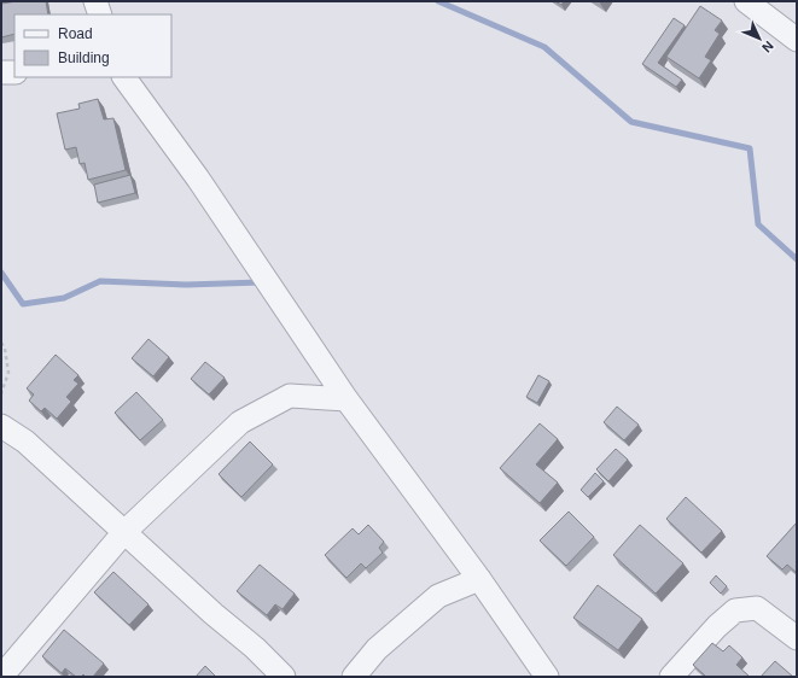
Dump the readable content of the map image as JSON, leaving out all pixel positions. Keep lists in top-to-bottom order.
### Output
{
  "legend": ["Road", "Building"],
  "north": "bottom right"
}
